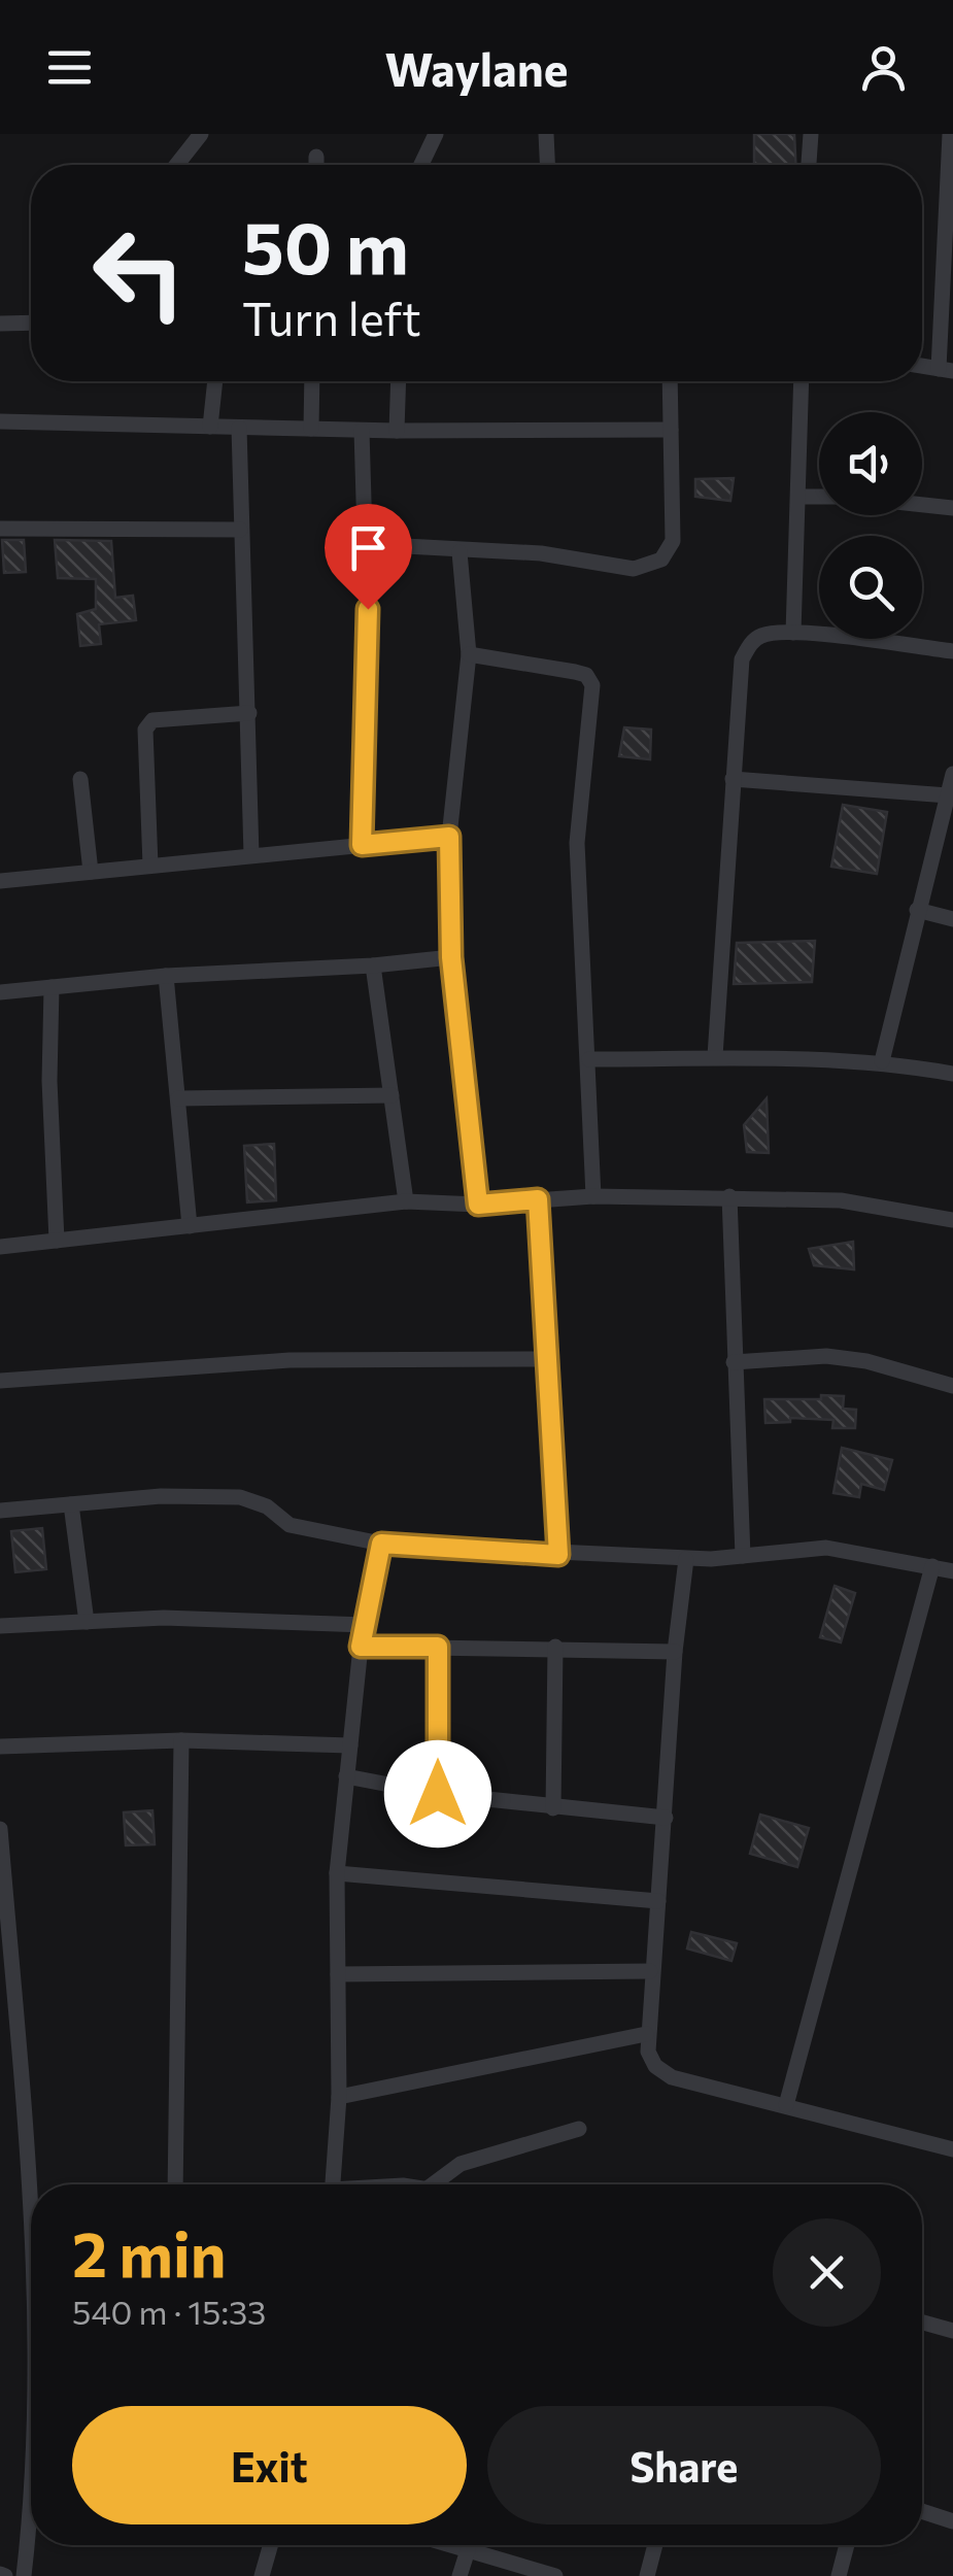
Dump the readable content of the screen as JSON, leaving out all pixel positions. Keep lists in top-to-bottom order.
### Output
{
  "page": {
    "header": "Waylane",
    "turn": ["50 m", "Turn left"],
    "heading": ["2 min", "540 m · 15:33"],
    "buttons": ["Exit", "Share"]
  }
}
